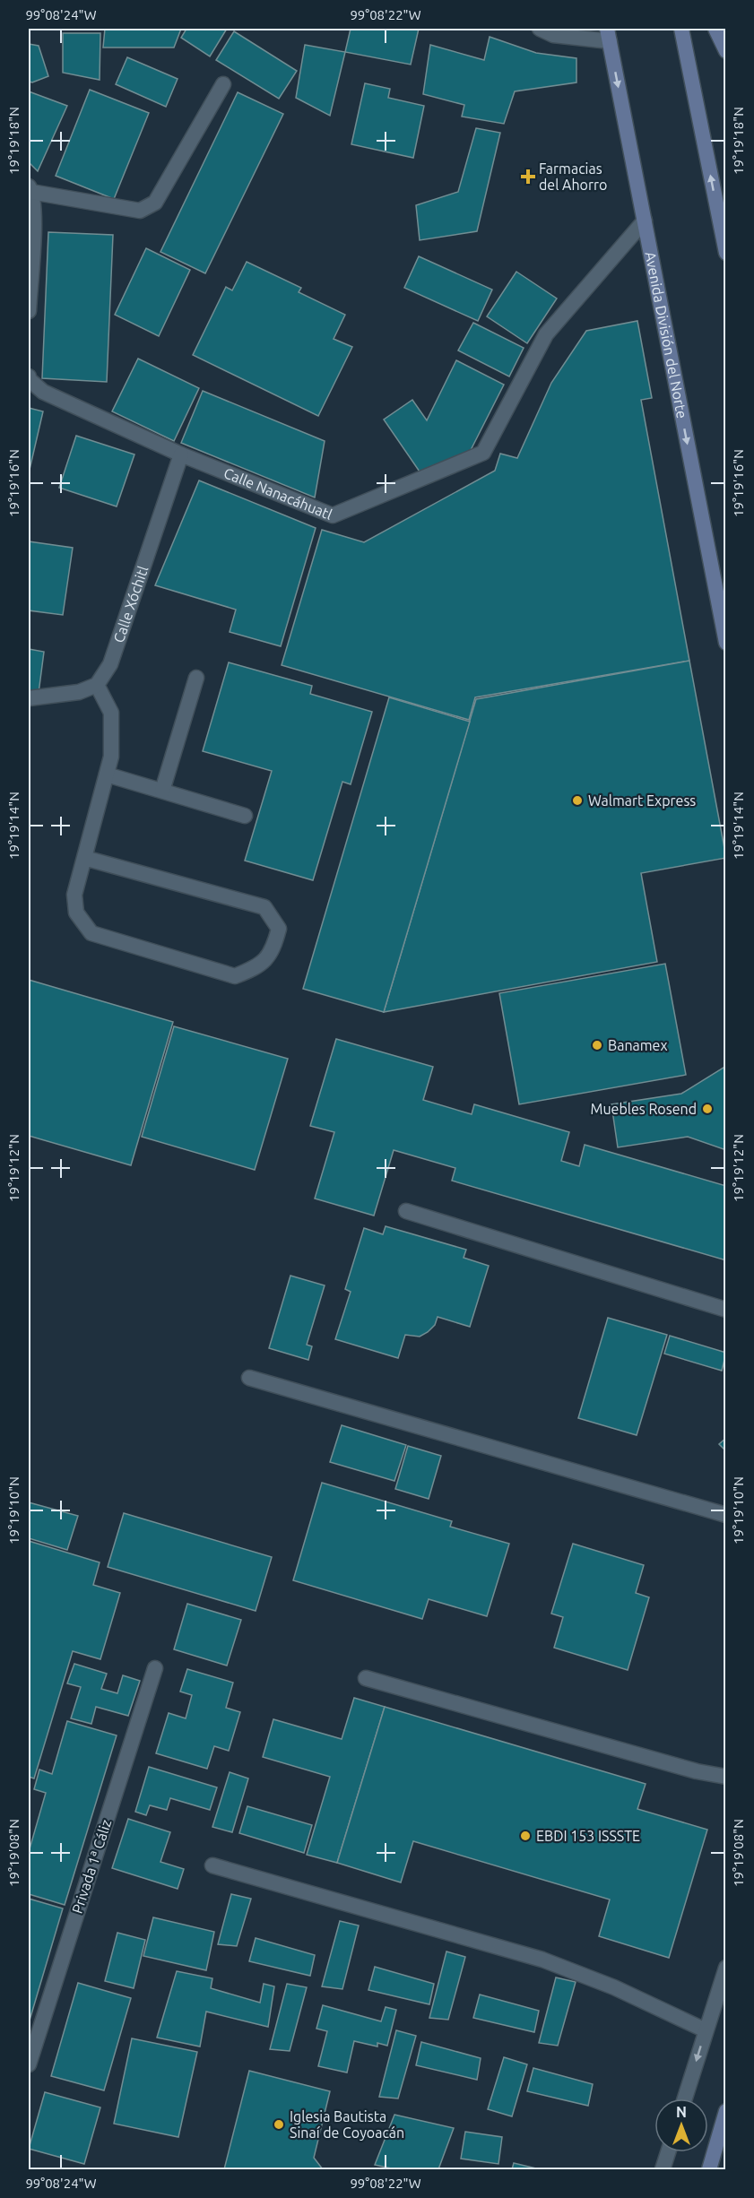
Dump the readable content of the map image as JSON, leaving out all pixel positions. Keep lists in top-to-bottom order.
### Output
{
  "streets": {
    "main road": ["Avenida División del Norte"],
    "street": ["Calle Nanacáhuatl", "Calle Xóchitl", "Privada 1ª Cáliz"]
  },
  "crossings": [
    ["Avenida División del Norte", "Calle Nanacáhuatl"],
    ["Calle Nanacáhuatl", "Calle Xóchitl"]
  ],
  "places": {
    "health": ["Farmacias del Ahorro"],
    "other": [
      "Walmart Express",
      "Banamex",
      "Muebles Rosend",
      "EBDI 153 ISSSTE",
      "Iglesia Bautista Sinaí de Coyoacán"
    ]
  },
  "north": "top",
  "coordinates": [
    "99°08'24\"W",
    "99°08'22\"W",
    "19°19'18\"N",
    "19°19'16\"N",
    "19°19'14\"N",
    "19°19'12\"N",
    "19°19'10\"N",
    "19°19'08\"N"
  ]
}
